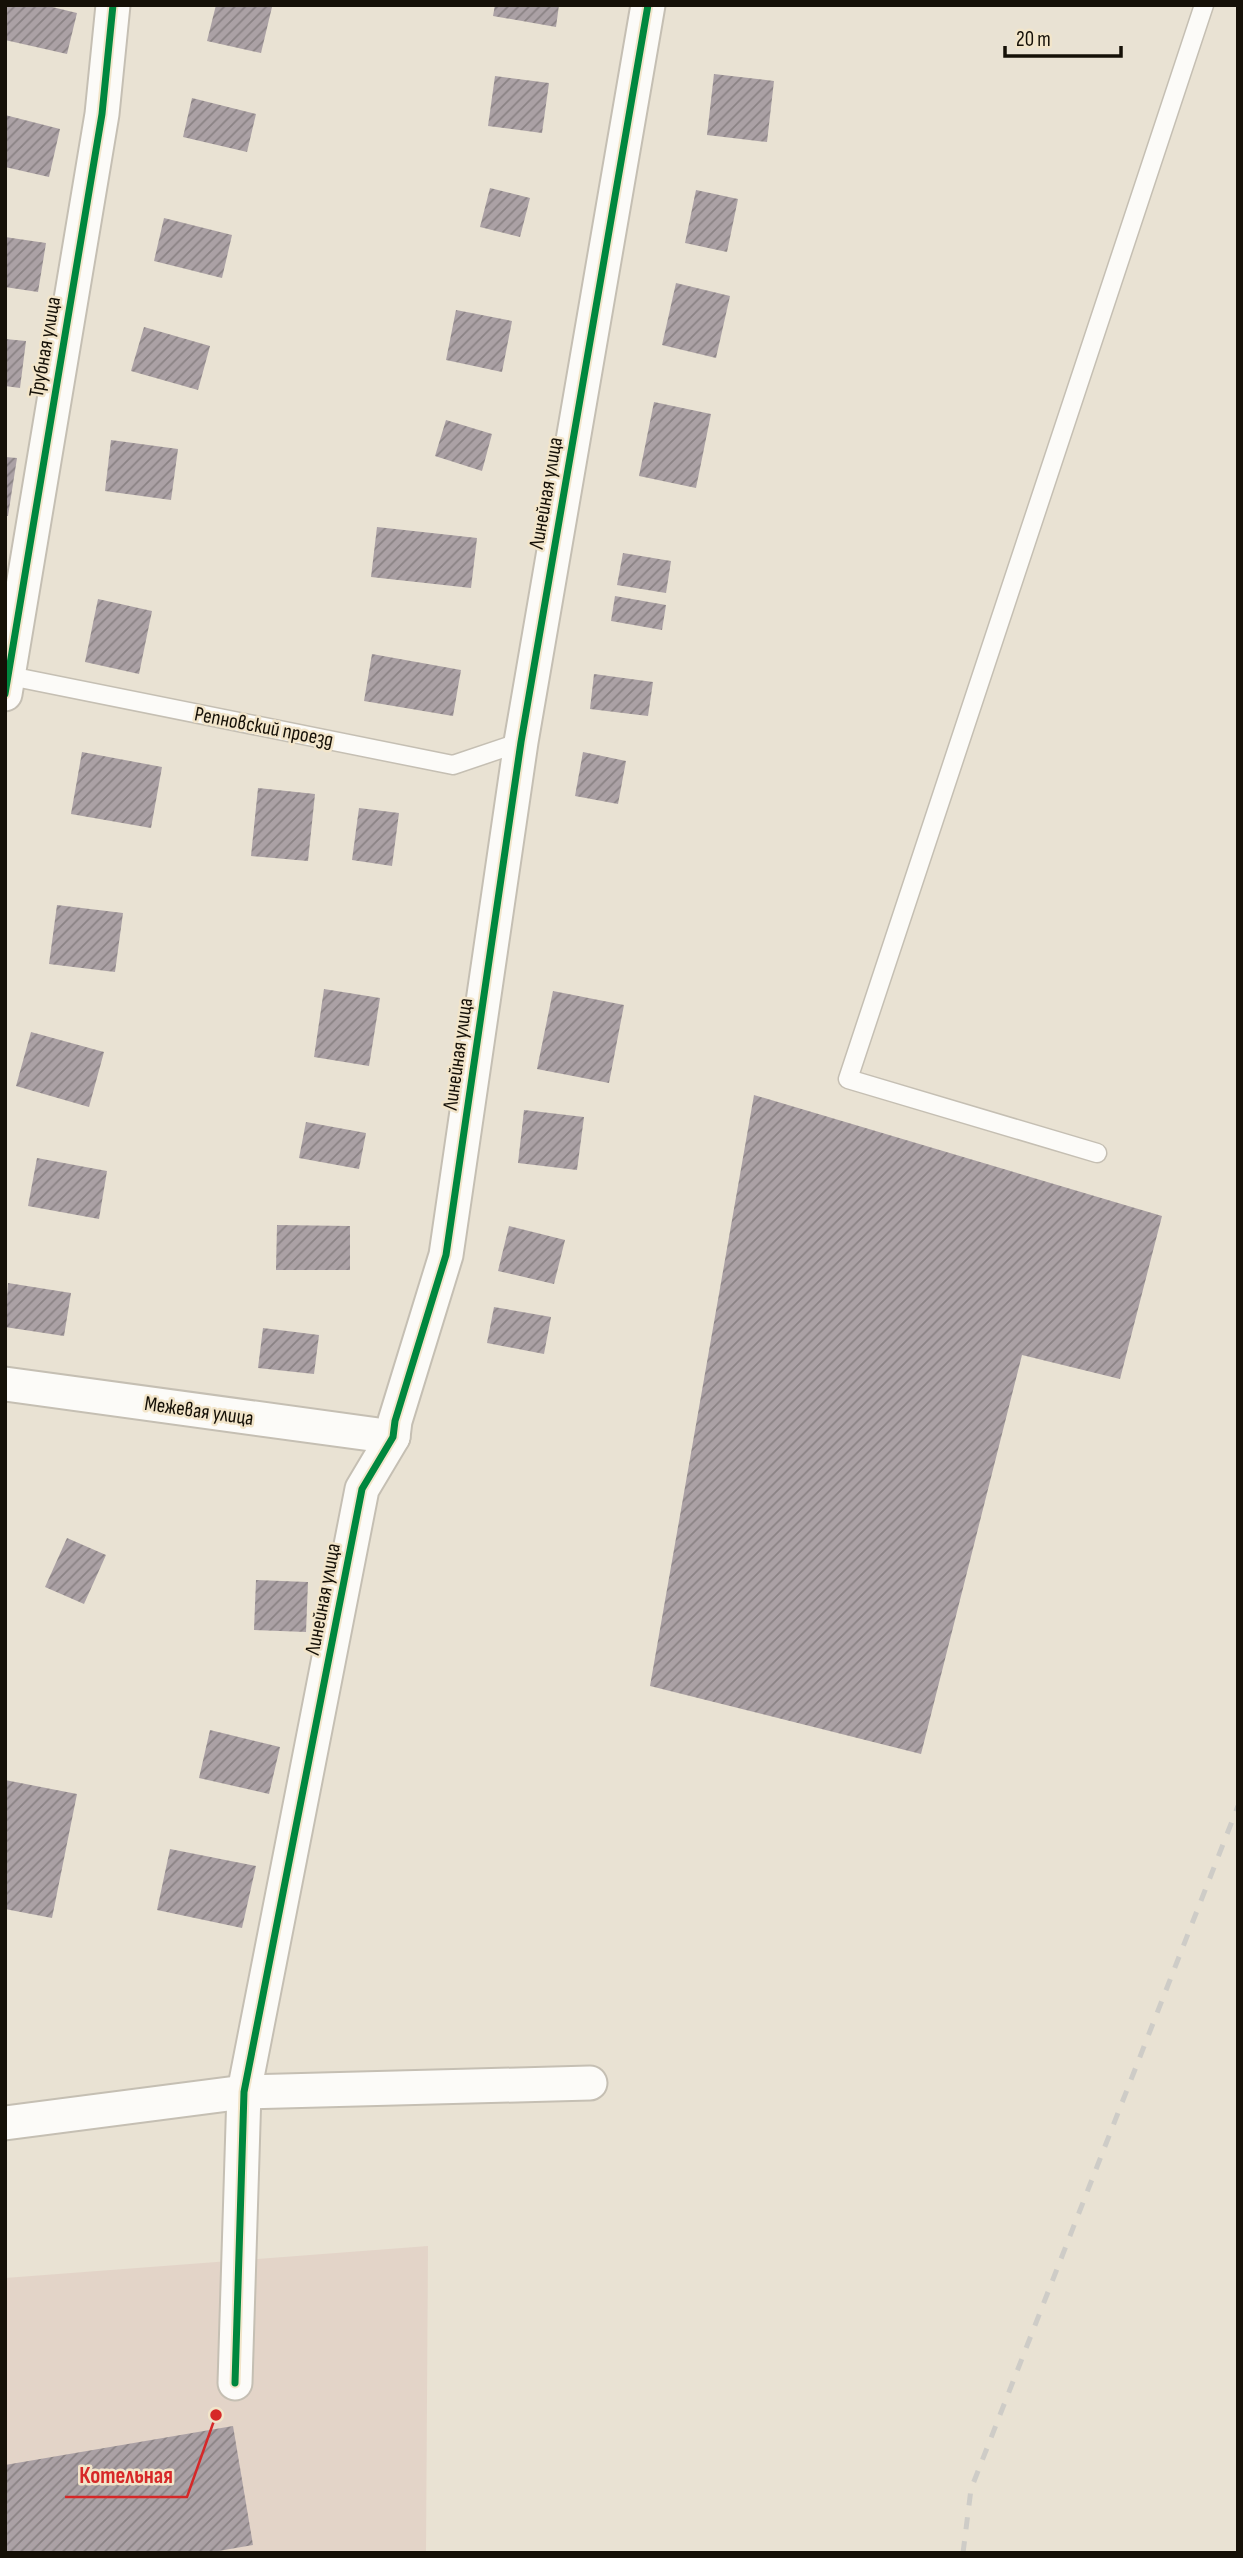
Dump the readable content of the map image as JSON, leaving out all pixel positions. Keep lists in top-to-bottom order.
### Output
{
  "streets": {
    "street": ["Трубная улица", "Линейная улица", "Межевая улица"],
    "lane": ["Репновский проезд"]
  },
  "crossings": [
    ["Трубная улица", "Репновский проезд"],
    ["Линейная улица", "Репновский проезд"],
    ["Линейная улица", "Межевая улица"]
  ],
  "places": ["Котельная"],
  "scale_bar": "20 m"
}
